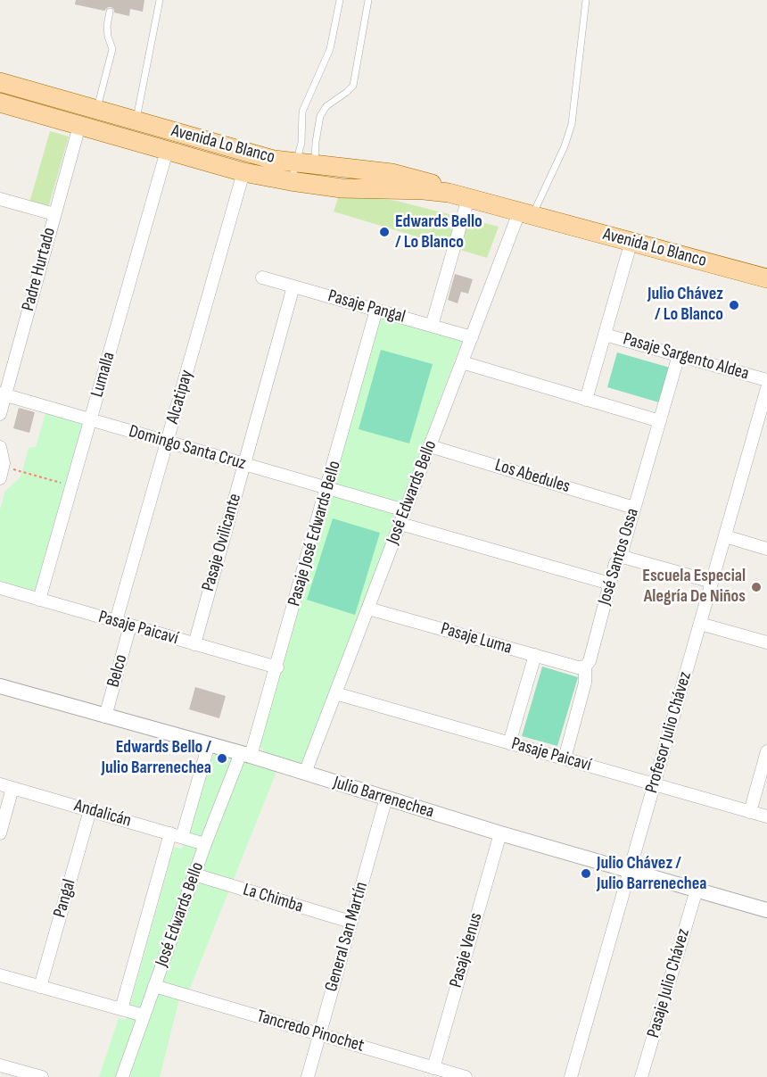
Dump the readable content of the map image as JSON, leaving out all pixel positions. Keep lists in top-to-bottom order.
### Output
{
  "streets": {
    "main road": ["Avenida Lo Blanco"],
    "street": [
      "Padre Hurtado",
      "Pasaje Pangal",
      "Pasaje Sargento Aldea",
      "Lumalla",
      "Alcatipay",
      "Domingo Santa Cruz",
      "Los Abedules",
      "José Edwards Bello",
      "Pasaje José Edwards Bello",
      "Pasaje Ovilicante",
      "José Santos Ossa",
      "Pasaje Paicaví",
      "Pasaje Luma",
      "Belco",
      "Profesor Julio Chávez",
      "Julio Barrenechea",
      "Andalicán",
      "Pangal",
      "La Chimba",
      "General San Martín",
      "Pasaje Venus",
      "Pasaje Julio Chávez",
      "Tancredo Pinochet"
    ]
  },
  "crossings": [
    ["Avenida Lo Blanco", "Padre Hurtado"],
    ["Avenida Lo Blanco", "Lumalla"],
    ["Avenida Lo Blanco", "Alcatipay"],
    ["Avenida Lo Blanco", "José Edwards Bello"],
    ["Padre Hurtado", "Domingo Santa Cruz"],
    ["Pasaje Pangal", "José Edwards Bello"],
    ["Pasaje Pangal", "Pasaje José Edwards Bello"],
    ["Pasaje Pangal", "Pasaje Ovilicante"],
    ["Pasaje Sargento Aldea", "José Santos Ossa"],
    ["Lumalla", "Domingo Santa Cruz"],
    ["Lumalla", "Pasaje Paicaví"],
    ["Alcatipay", "Domingo Santa Cruz"],
    ["Alcatipay", "Pasaje Paicaví"],
    ["Domingo Santa Cruz", "José Edwards Bello"],
    ["Domingo Santa Cruz", "Pasaje José Edwards Bello"],
    ["Domingo Santa Cruz", "Pasaje Ovilicante"],
    ["Los Abedules", "José Edwards Bello"],
    ["Los Abedules", "José Santos Ossa"],
    ["José Edwards Bello", "Pasaje José Edwards Bello"],
    ["José Edwards Bello", "Pasaje Paicaví"],
    ["José Edwards Bello", "Pasaje Luma"],
    ["José Edwards Bello", "Julio Barrenechea"],
    ["José Edwards Bello", "Andalicán"],
    ["José Edwards Bello", "La Chimba"],
    ["José Edwards Bello", "Tancredo Pinochet"],
    ["Pasaje José Edwards Bello", "Pasaje Paicaví"],
    ["Pasaje José Edwards Bello", "Julio Barrenechea"],
    ["Pasaje Ovilicante", "Pasaje Paicaví"],
    ["José Santos Ossa", "Pasaje Paicaví"],
    ["José Santos Ossa", "Pasaje Luma"],
    ["Pasaje Paicaví", "Belco"],
    ["Pasaje Paicaví", "Profesor Julio Chávez"],
    ["Belco", "Julio Barrenechea"],
    ["Profesor Julio Chávez", "Julio Barrenechea"],
    ["Julio Barrenechea", "General San Martín"],
    ["Julio Barrenechea", "Pasaje Venus"],
    ["Julio Barrenechea", "Pasaje Julio Chávez"],
    ["Andalicán", "Pangal"],
    ["La Chimba", "General San Martín"],
    ["General San Martín", "Tancredo Pinochet"],
    ["Pasaje Venus", "Tancredo Pinochet"]
  ],
  "places": [
    "Edwards Bello / Lo Blanco",
    "Julio Chávez / Lo Blanco",
    "Escuela Especial Alegría De Niños",
    "Edwards Bello / Julio Barrenechea",
    "Julio Chávez / Julio Barrenechea"
  ]
}
